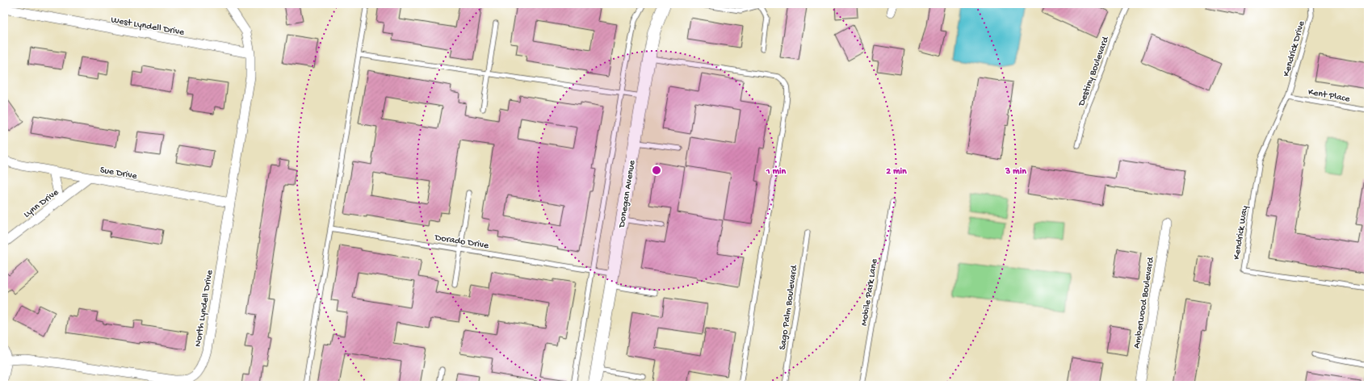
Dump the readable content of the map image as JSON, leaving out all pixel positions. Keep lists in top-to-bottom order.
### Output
{
  "streets": {
    "street": [
      "West Lyndell Drive",
      "Sue Drive",
      "Donegan Avenue",
      "Lynn Drive",
      "Amberwood Boulevard",
      "North Lyndell Drive"
    ],
    "lane": [
      "Kendrick Drive",
      "Destiny Boulevard",
      "Kent Place",
      "Kendrick Way",
      "Dorado Drive",
      "Mobile Park Lane",
      "Sago Palm Boulevard"
    ]
  },
  "crossings": [
    ["West Lyndell Drive", "North Lyndell Drive"],
    ["Kendrick Drive", "Kent Place"],
    ["Kendrick Drive", "Kendrick Way"],
    ["Kent Place", "Kendrick Way"],
    ["Sue Drive", "Lynn Drive"],
    ["Sue Drive", "North Lyndell Drive"],
    ["Donegan Avenue", "Dorado Drive"]
  ],
  "rings": ["1 min", "2 min", "3 min"]
}
